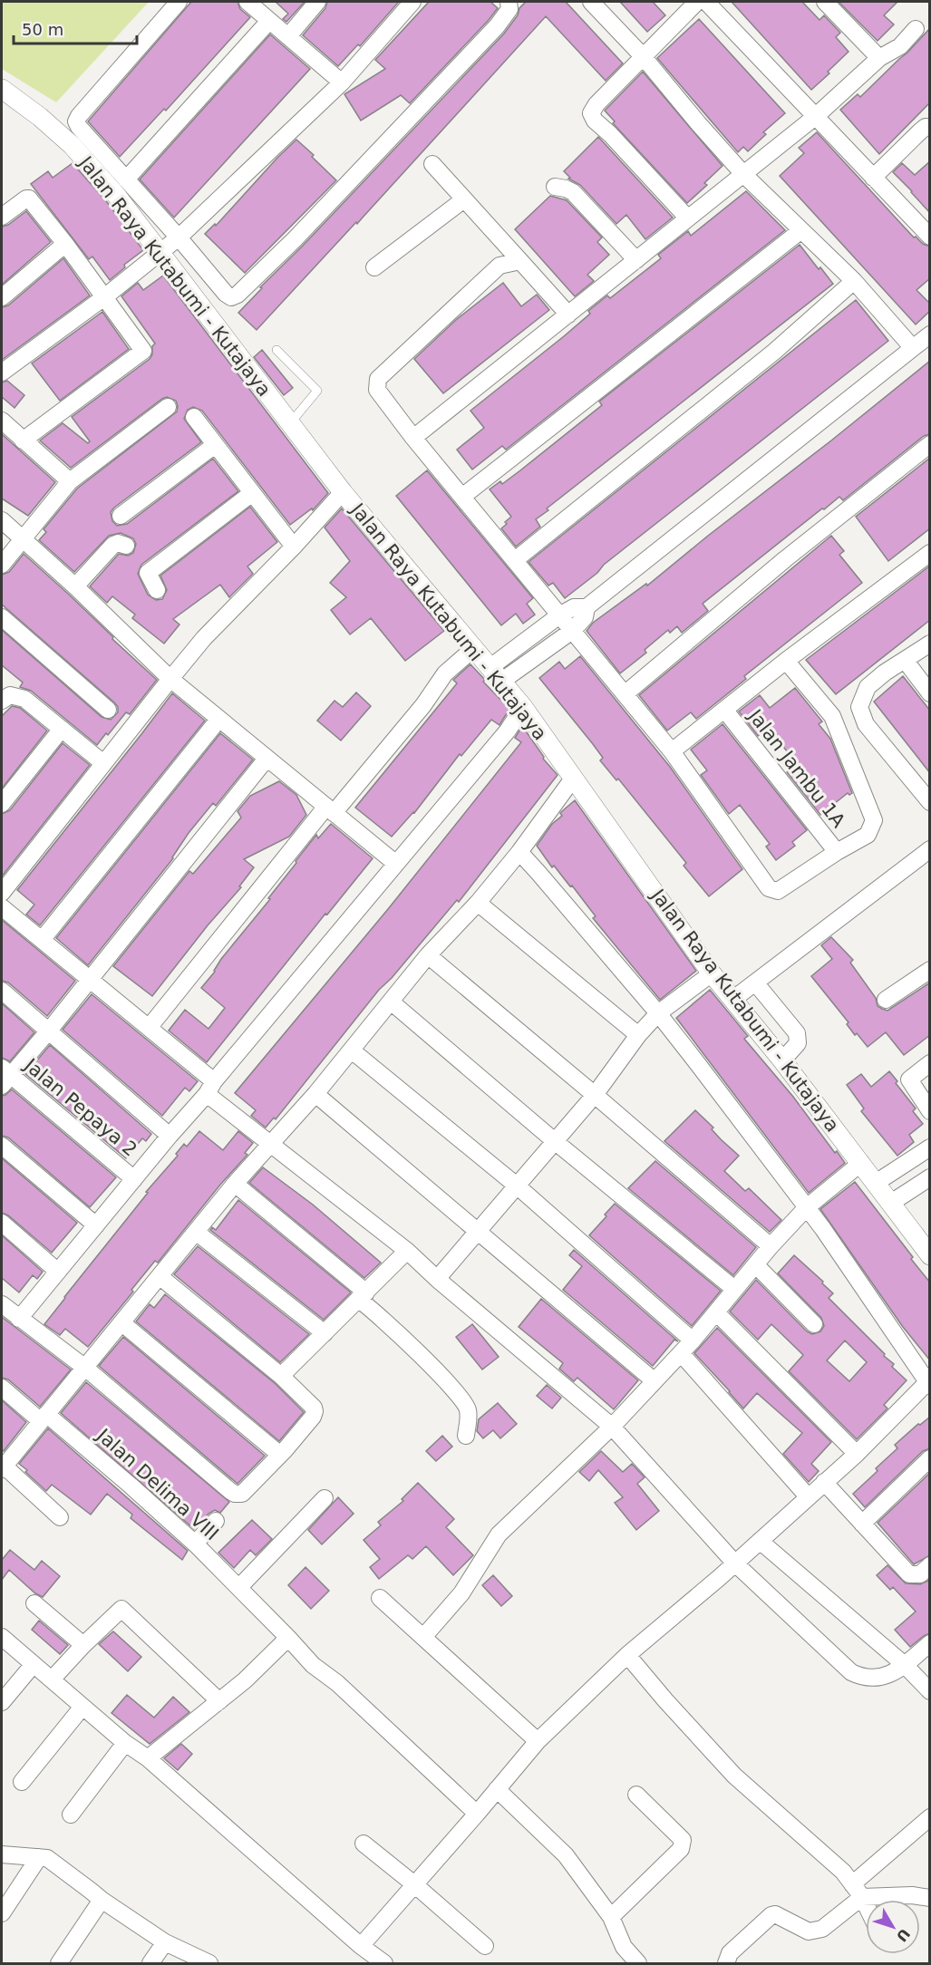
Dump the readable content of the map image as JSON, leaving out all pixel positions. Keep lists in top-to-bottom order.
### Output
{
  "streets": {
    "street": [
      "Jalan Raya Kutabumi - Kutajaya",
      "Jalan Jambu 1A",
      "Jalan Pepaya 2",
      "Jalan Delima VIII"
    ]
  },
  "scale_bar": "50 m",
  "north": "bottom right"
}
